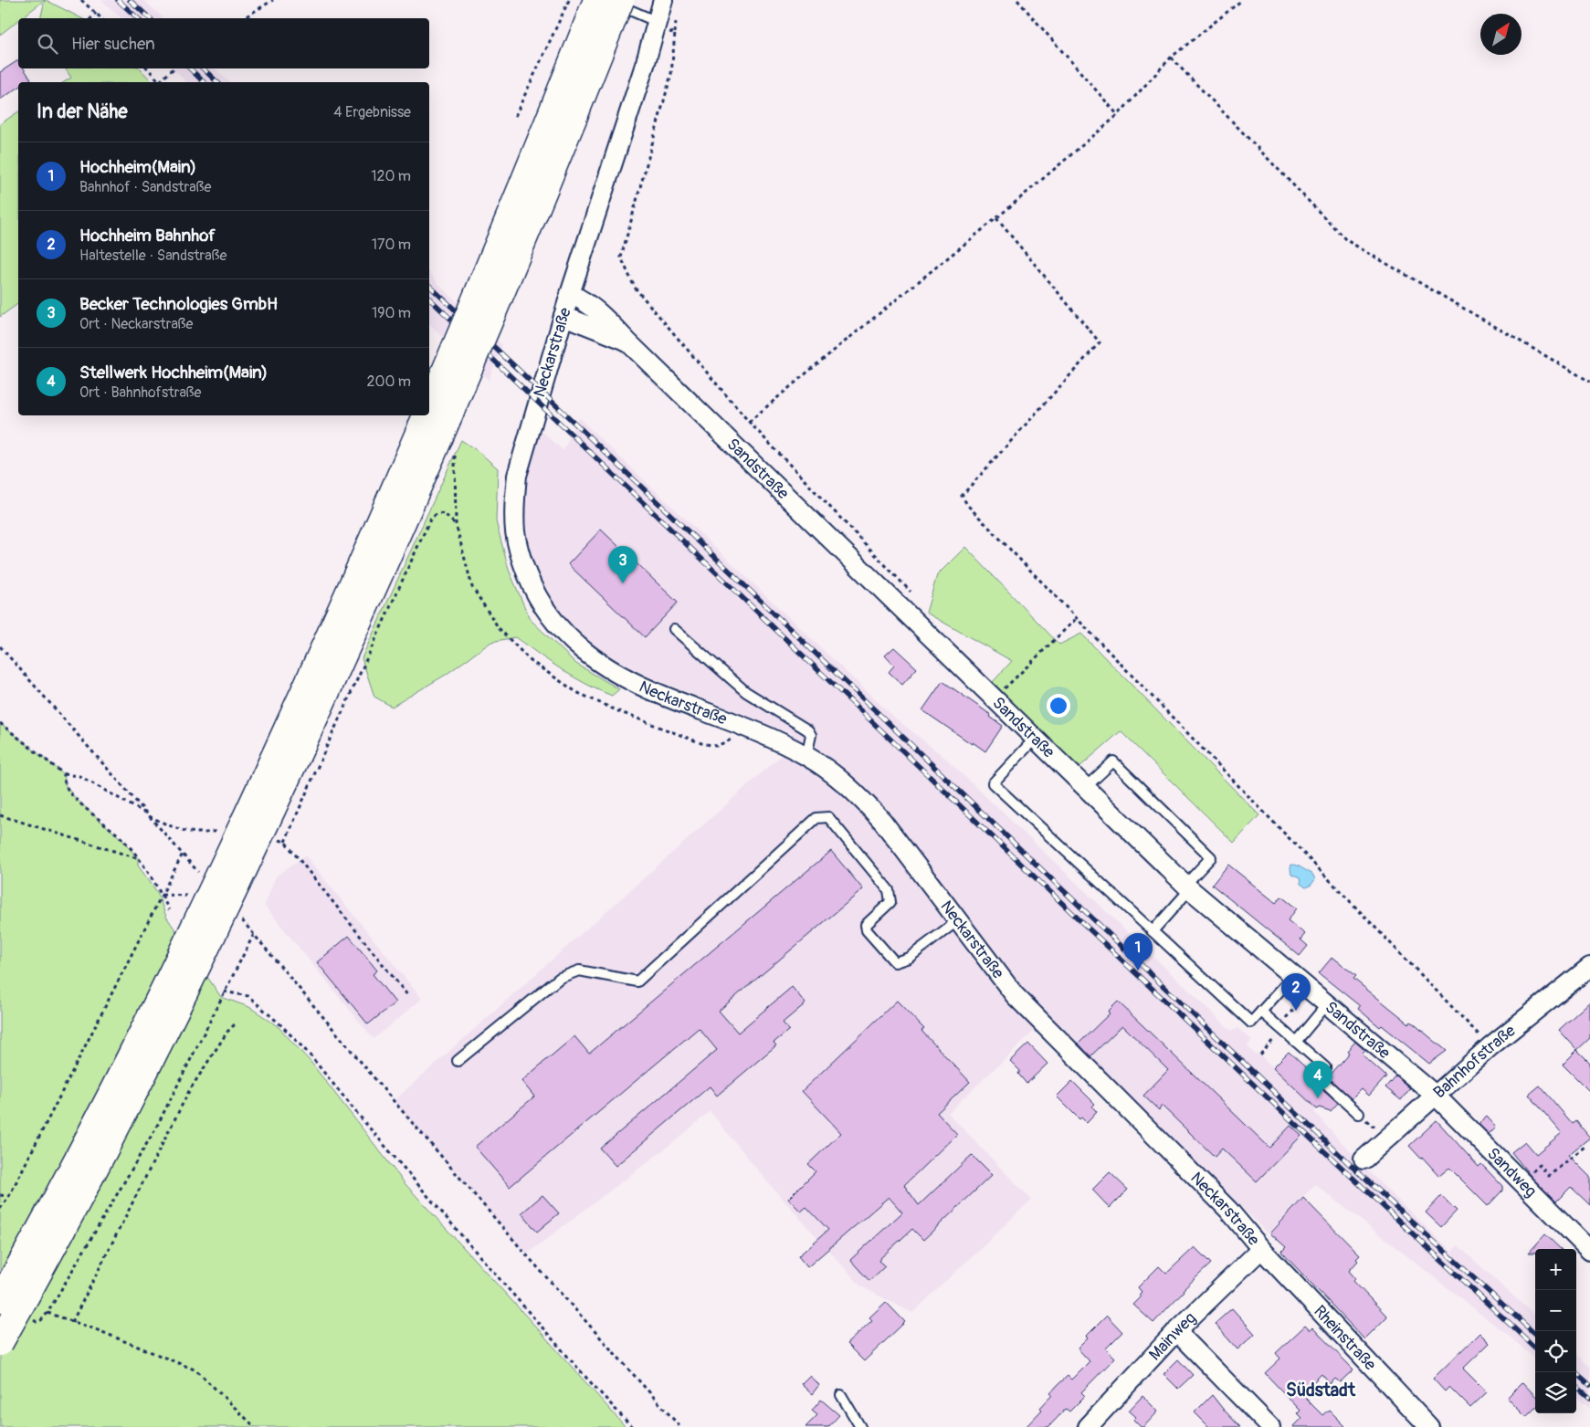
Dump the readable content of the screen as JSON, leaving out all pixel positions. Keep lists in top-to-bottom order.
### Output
{
  "streets": {
    "street": [
      "Neckarstraße",
      "Sandstraße",
      "Bahnhofstraße",
      "Sandweg",
      "Mainweg",
      "Rheinstraße"
    ]
  },
  "crossings": [
    ["Neckarstraße", "Sandstraße"],
    ["Neckarstraße", "Mainweg"],
    ["Neckarstraße", "Rheinstraße"],
    ["Sandstraße", "Bahnhofstraße"],
    ["Sandstraße", "Sandweg"],
    ["Bahnhofstraße", "Sandweg"],
    ["Mainweg", "Rheinstraße"]
  ],
  "districts": ["Südstadt"],
  "north": "top right",
  "page": {
    "search": "Hier suchen",
    "heading": ["In der Nähe", "4 Ergebnisse"],
    "list": [
      {
        "mark": "1",
        "name": "Hochheim(Main)",
        "note": "Bahnhof · Sandstraße",
        "value": "120 m"
      },
      {
        "mark": "2",
        "name": "Hochheim Bahnhof",
        "note": "Haltestelle · Sandstraße",
        "value": "170 m"
      },
      {
        "mark": "3",
        "name": "Becker Technologies GmbH",
        "note": "Ort · Neckarstraße",
        "value": "190 m"
      },
      {
        "mark": "4",
        "name": "Stellwerk Hochheim(Main)",
        "note": "Ort · Bahnhofstraße",
        "value": "200 m"
      }
    ],
    "pins": [
      "3",
      "1",
      "2",
      "4"
    ],
    "map_buttons": ["+", "−"]
  }
}
